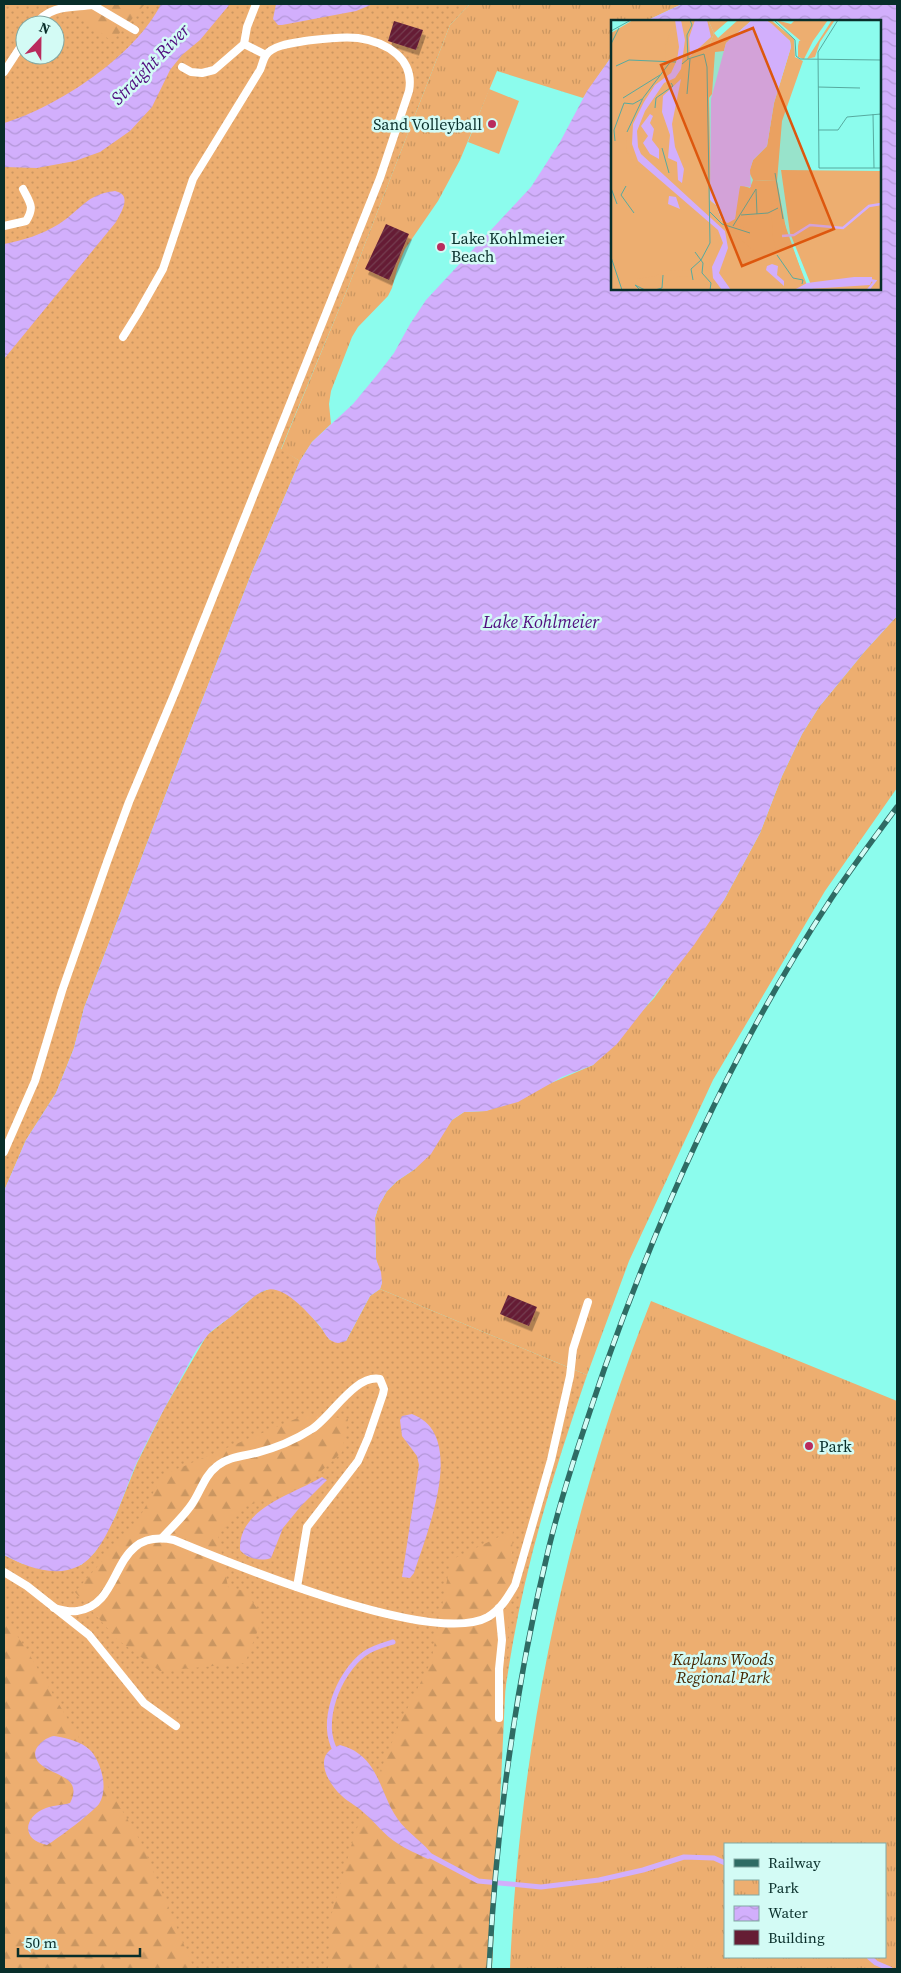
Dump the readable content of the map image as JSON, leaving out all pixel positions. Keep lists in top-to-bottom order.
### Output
{
  "water": ["Straight River", "Lake Kohlmeier"],
  "parks": ["Kaplans Woods Regional Park"],
  "places": ["Sand Volleyball", "Lake Kohlmeier Beach", "Park"],
  "legend": [
    "Railway",
    "Park",
    "Water",
    "Building"
  ],
  "scale_bar": "50 m",
  "north": "top"
}
